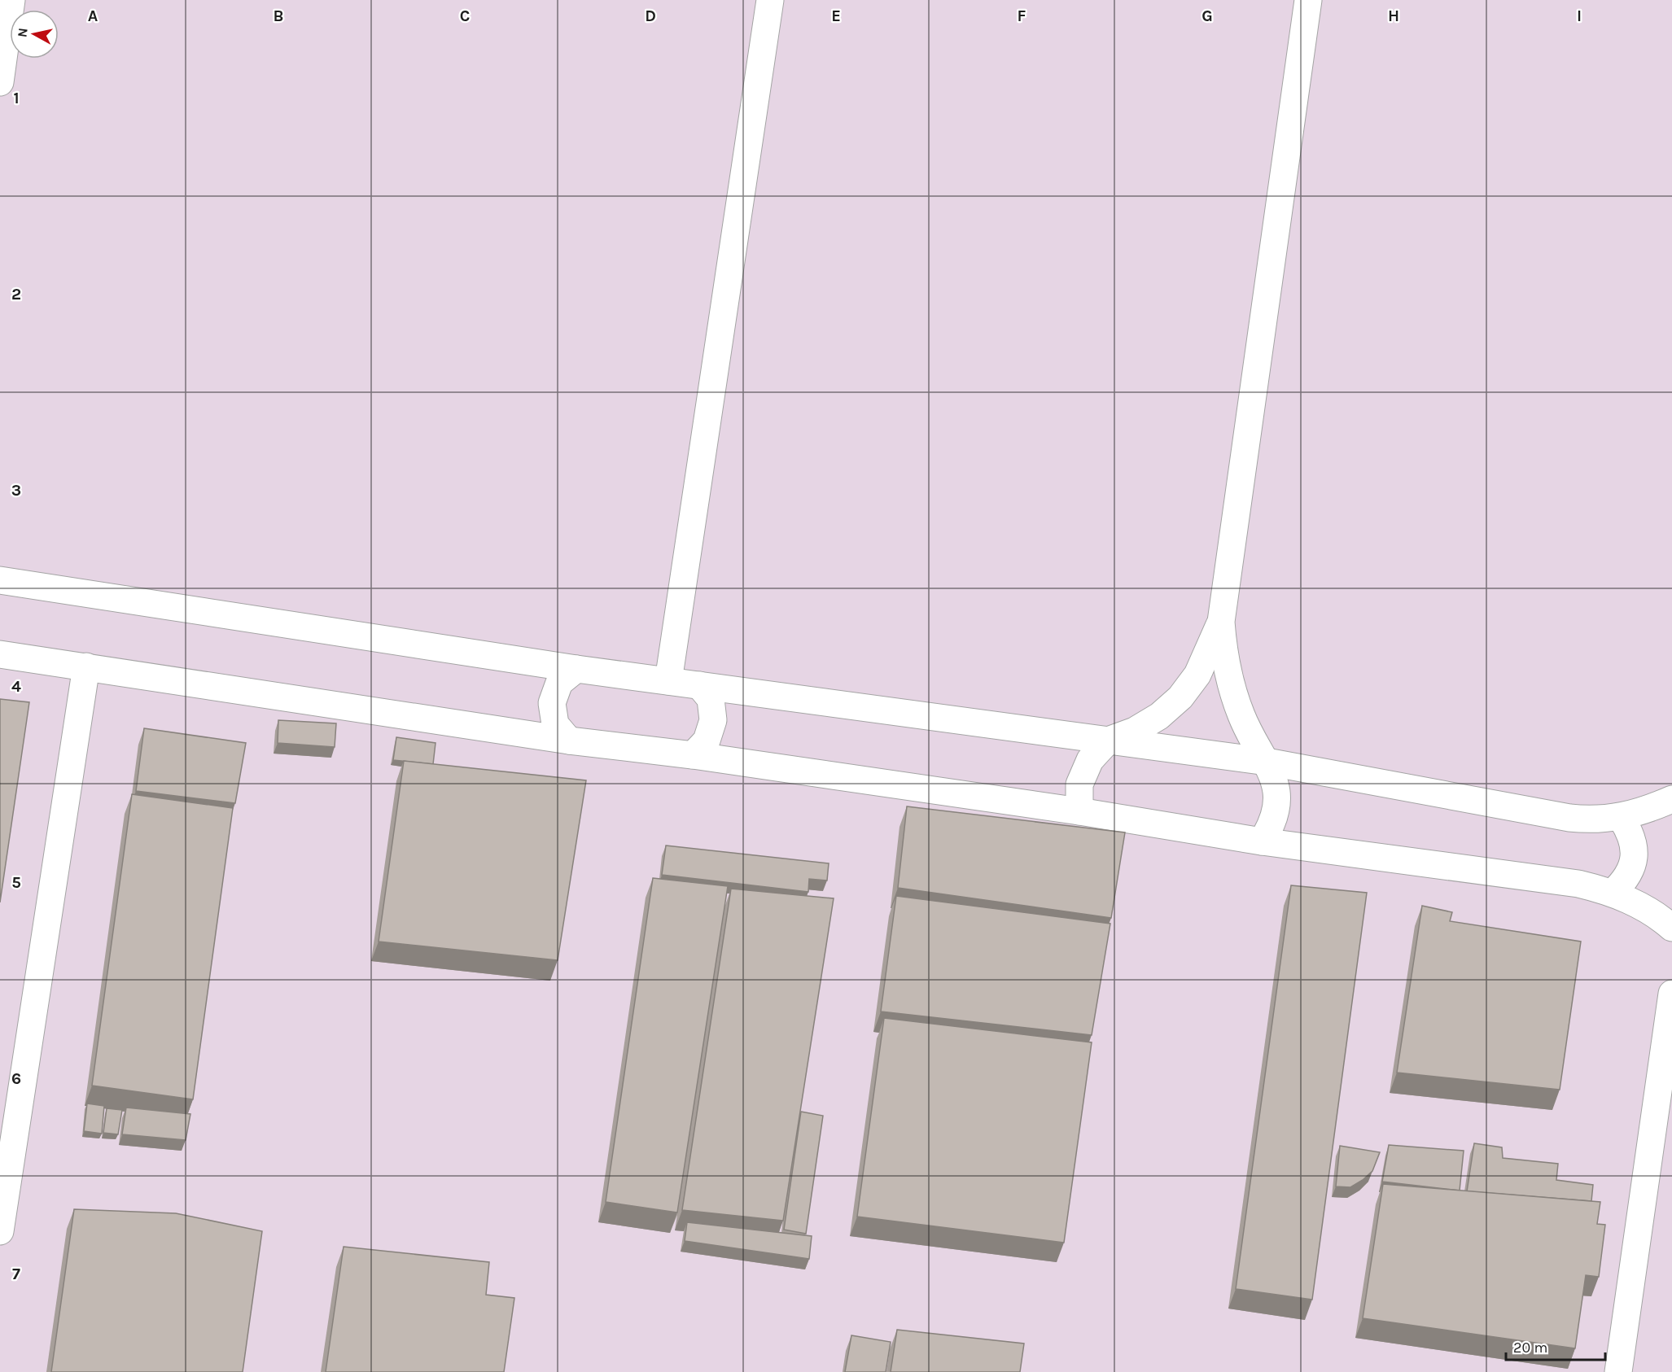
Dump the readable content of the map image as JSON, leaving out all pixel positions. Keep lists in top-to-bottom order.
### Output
{
  "scale_bar": "20 m",
  "north": "left",
  "grid": {
    "columns": [
      "A",
      "B",
      "C",
      "D",
      "E",
      "F",
      "G",
      "H",
      "I"
    ],
    "rows": [
      "1",
      "2",
      "3",
      "4",
      "5",
      "6",
      "7"
    ]
  }
}
